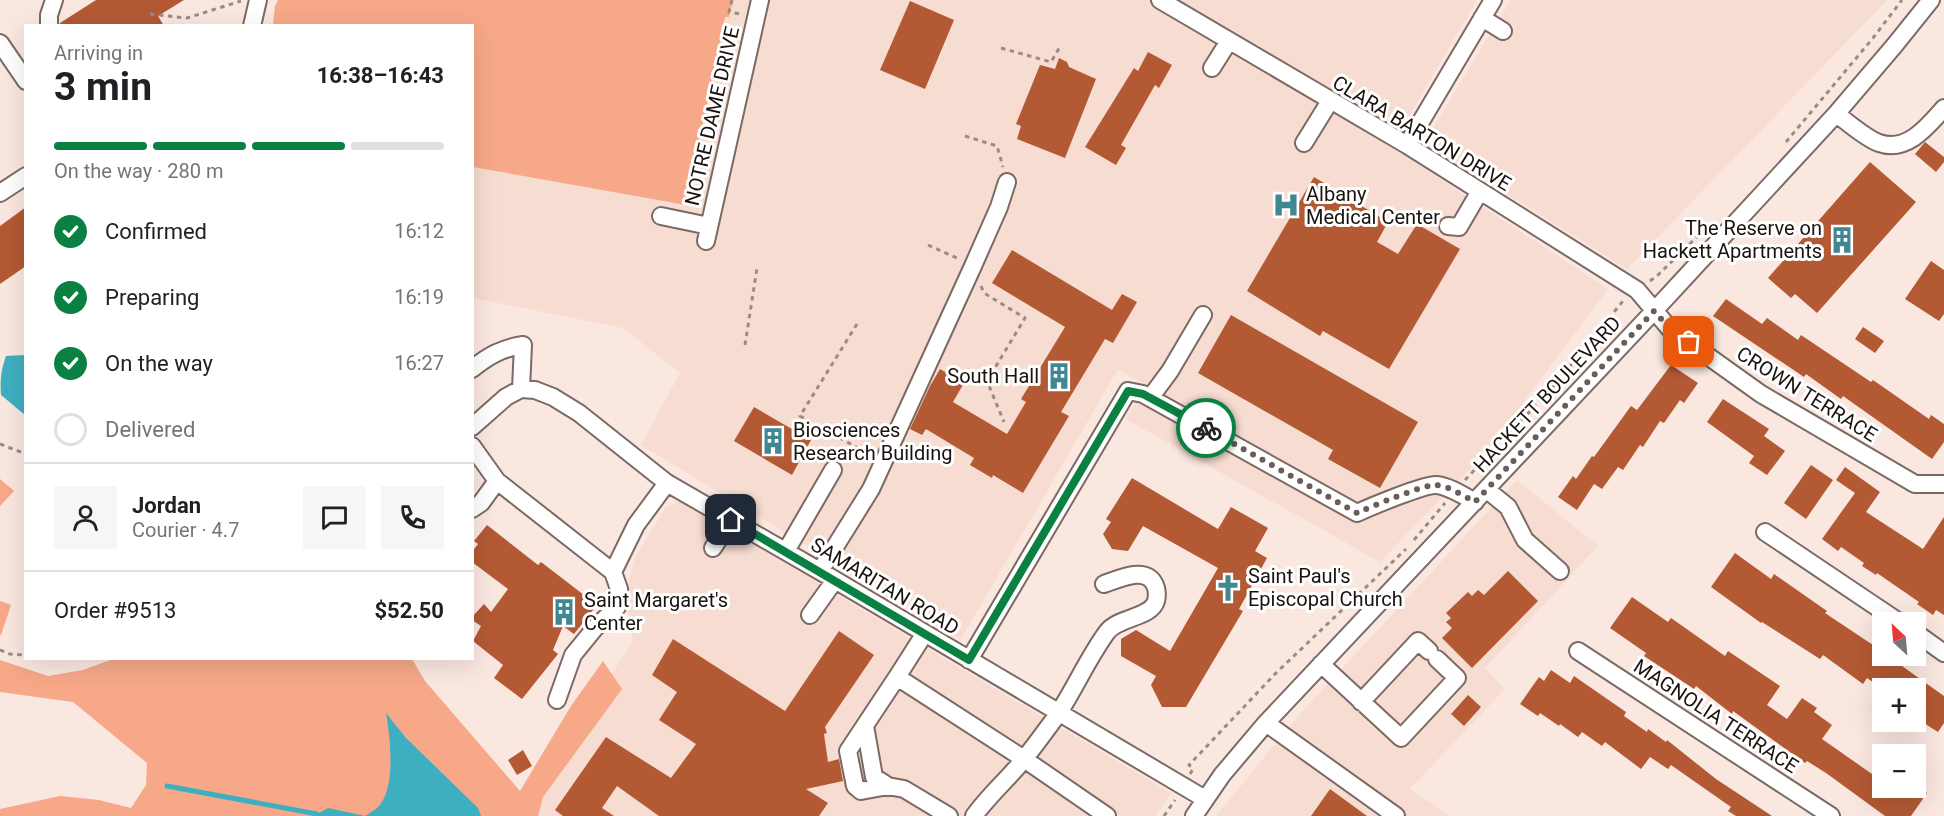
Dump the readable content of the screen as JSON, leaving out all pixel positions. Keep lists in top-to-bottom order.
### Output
{
  "streets": {
    "street": [
      "NOTRE DAME DRIVE",
      "CLARA BARTON DRIVE",
      "HACKETT BOULEVARD",
      "CROWN TERRACE",
      "SAMARITAN ROAD",
      "MAGNOLIA TERRACE"
    ]
  },
  "crossings": [
    ["CLARA BARTON DRIVE", "HACKETT BOULEVARD"],
    ["CLARA BARTON DRIVE", "CROWN TERRACE"],
    ["HACKETT BOULEVARD", "CROWN TERRACE"],
    ["HACKETT BOULEVARD", "SAMARITAN ROAD"]
  ],
  "places": {
    "hospital": ["Albany Medical Center"],
    "building": [
      "The Reserve on Hackett Apartments",
      "South Hall",
      "Biosciences Research Building",
      "Saint Margaret's Center"
    ],
    "church": ["Saint Paul's Episcopal Church"]
  },
  "north": "top left",
  "page": {
    "heading": ["3 min", "Arriving in", "16:38–16:43"],
    "panel": [
      "Jordan",
      "Courier · 4.7",
      "Order #9513",
      "$52.50"
    ],
    "bar": "On the way · 280 m",
    "list": [
      ["Confirmed", "16:12"],
      ["Preparing", "16:19"],
      ["On the way", "16:27"],
      "Delivered"
    ],
    "map_buttons": ["+", "−"]
  }
}
